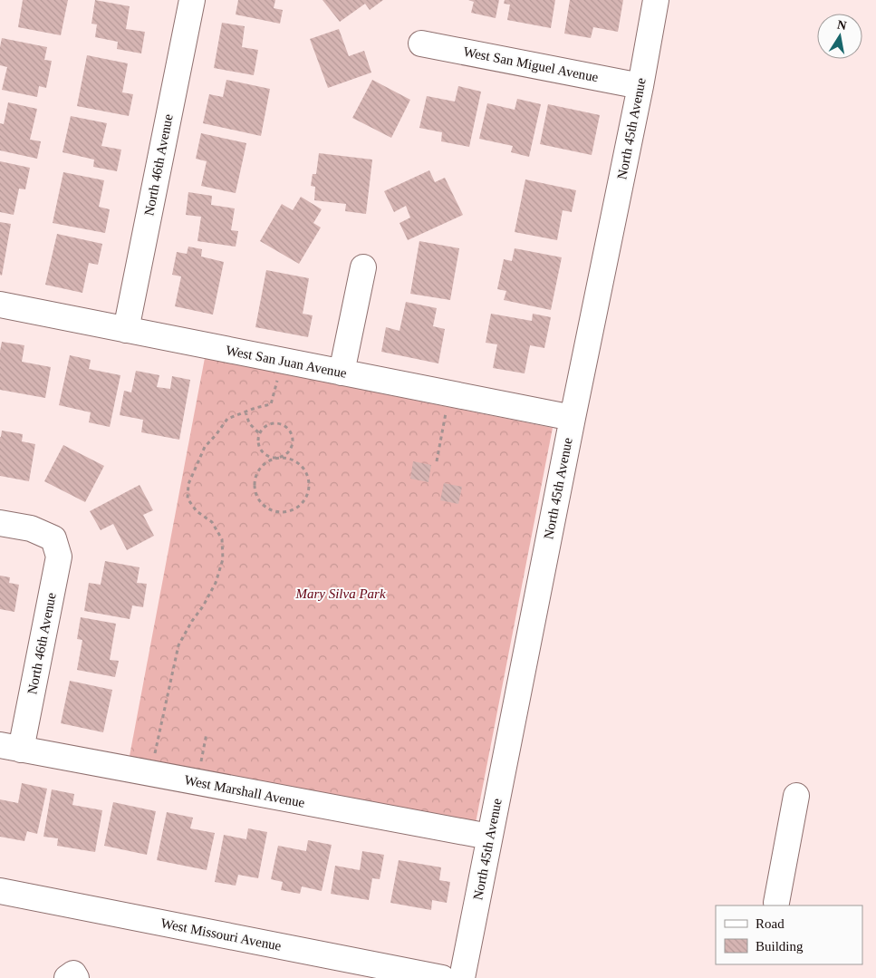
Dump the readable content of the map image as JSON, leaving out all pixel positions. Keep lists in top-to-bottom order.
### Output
{
  "streets": {
    "street": [
      "West San Miguel Avenue",
      "North 45th Avenue",
      "North 46th Avenue",
      "West San Juan Avenue",
      "West Marshall Avenue",
      "West Missouri Avenue"
    ]
  },
  "crossings": [
    ["West San Miguel Avenue", "North 45th Avenue"],
    ["North 45th Avenue", "West San Juan Avenue"],
    ["North 45th Avenue", "West Marshall Avenue"],
    ["North 46th Avenue", "West San Juan Avenue"],
    ["North 46th Avenue", "West Marshall Avenue"]
  ],
  "parks": ["Mary Silva Park"],
  "legend": ["Road", "Building"],
  "north": "top"
}
